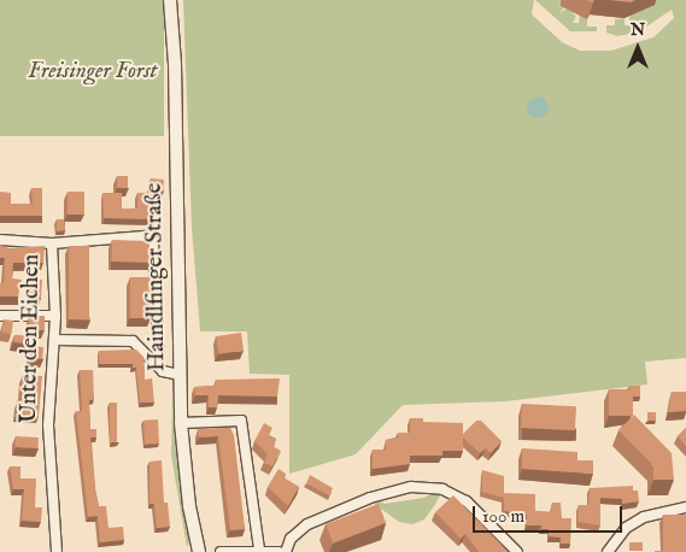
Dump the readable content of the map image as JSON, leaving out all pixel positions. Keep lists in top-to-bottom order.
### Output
{
  "streets": {
    "street": ["Haindlfinger Straße", "Unter den Eichen"]
  },
  "parks": ["Freisinger Forst"],
  "scale_bar": "100 m",
  "north": "top"
}
